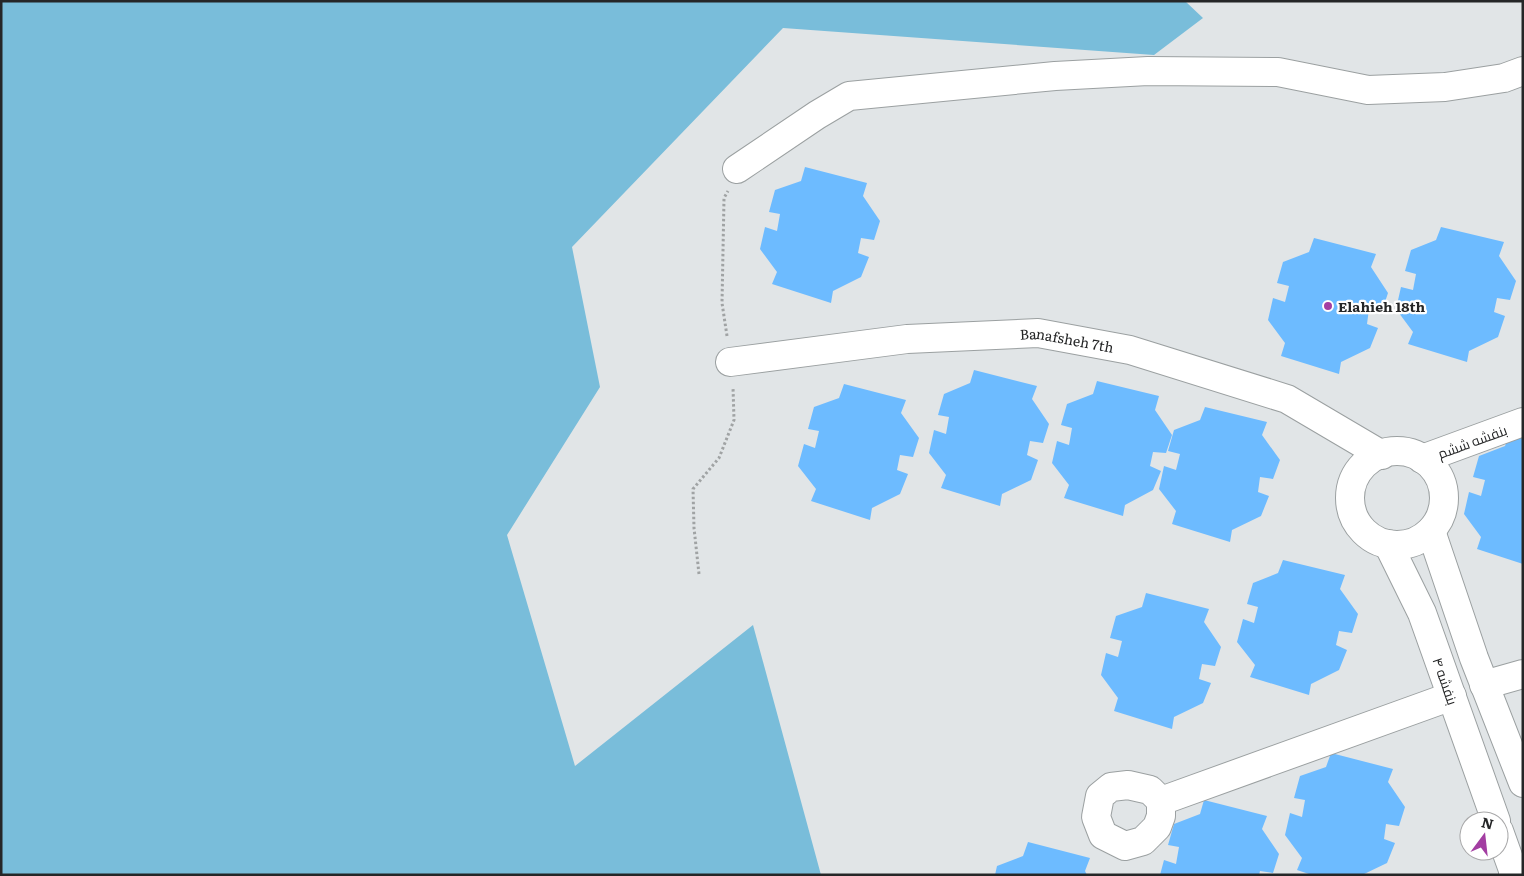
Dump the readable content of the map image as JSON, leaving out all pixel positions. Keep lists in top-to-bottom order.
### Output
{
  "streets": {
    "street": ["Banafsheh 7th", "بنفشه ششم", "بنفشه ۴"]
  },
  "crossings": [
    ["Banafsheh 7th", "بنفشه ششم"],
    ["Banafsheh 7th", "بنفشه ۴"],
    ["بنفشه ششم", "بنفشه ۴"]
  ],
  "places": ["Elahieh 18th"],
  "north": "top"
}
